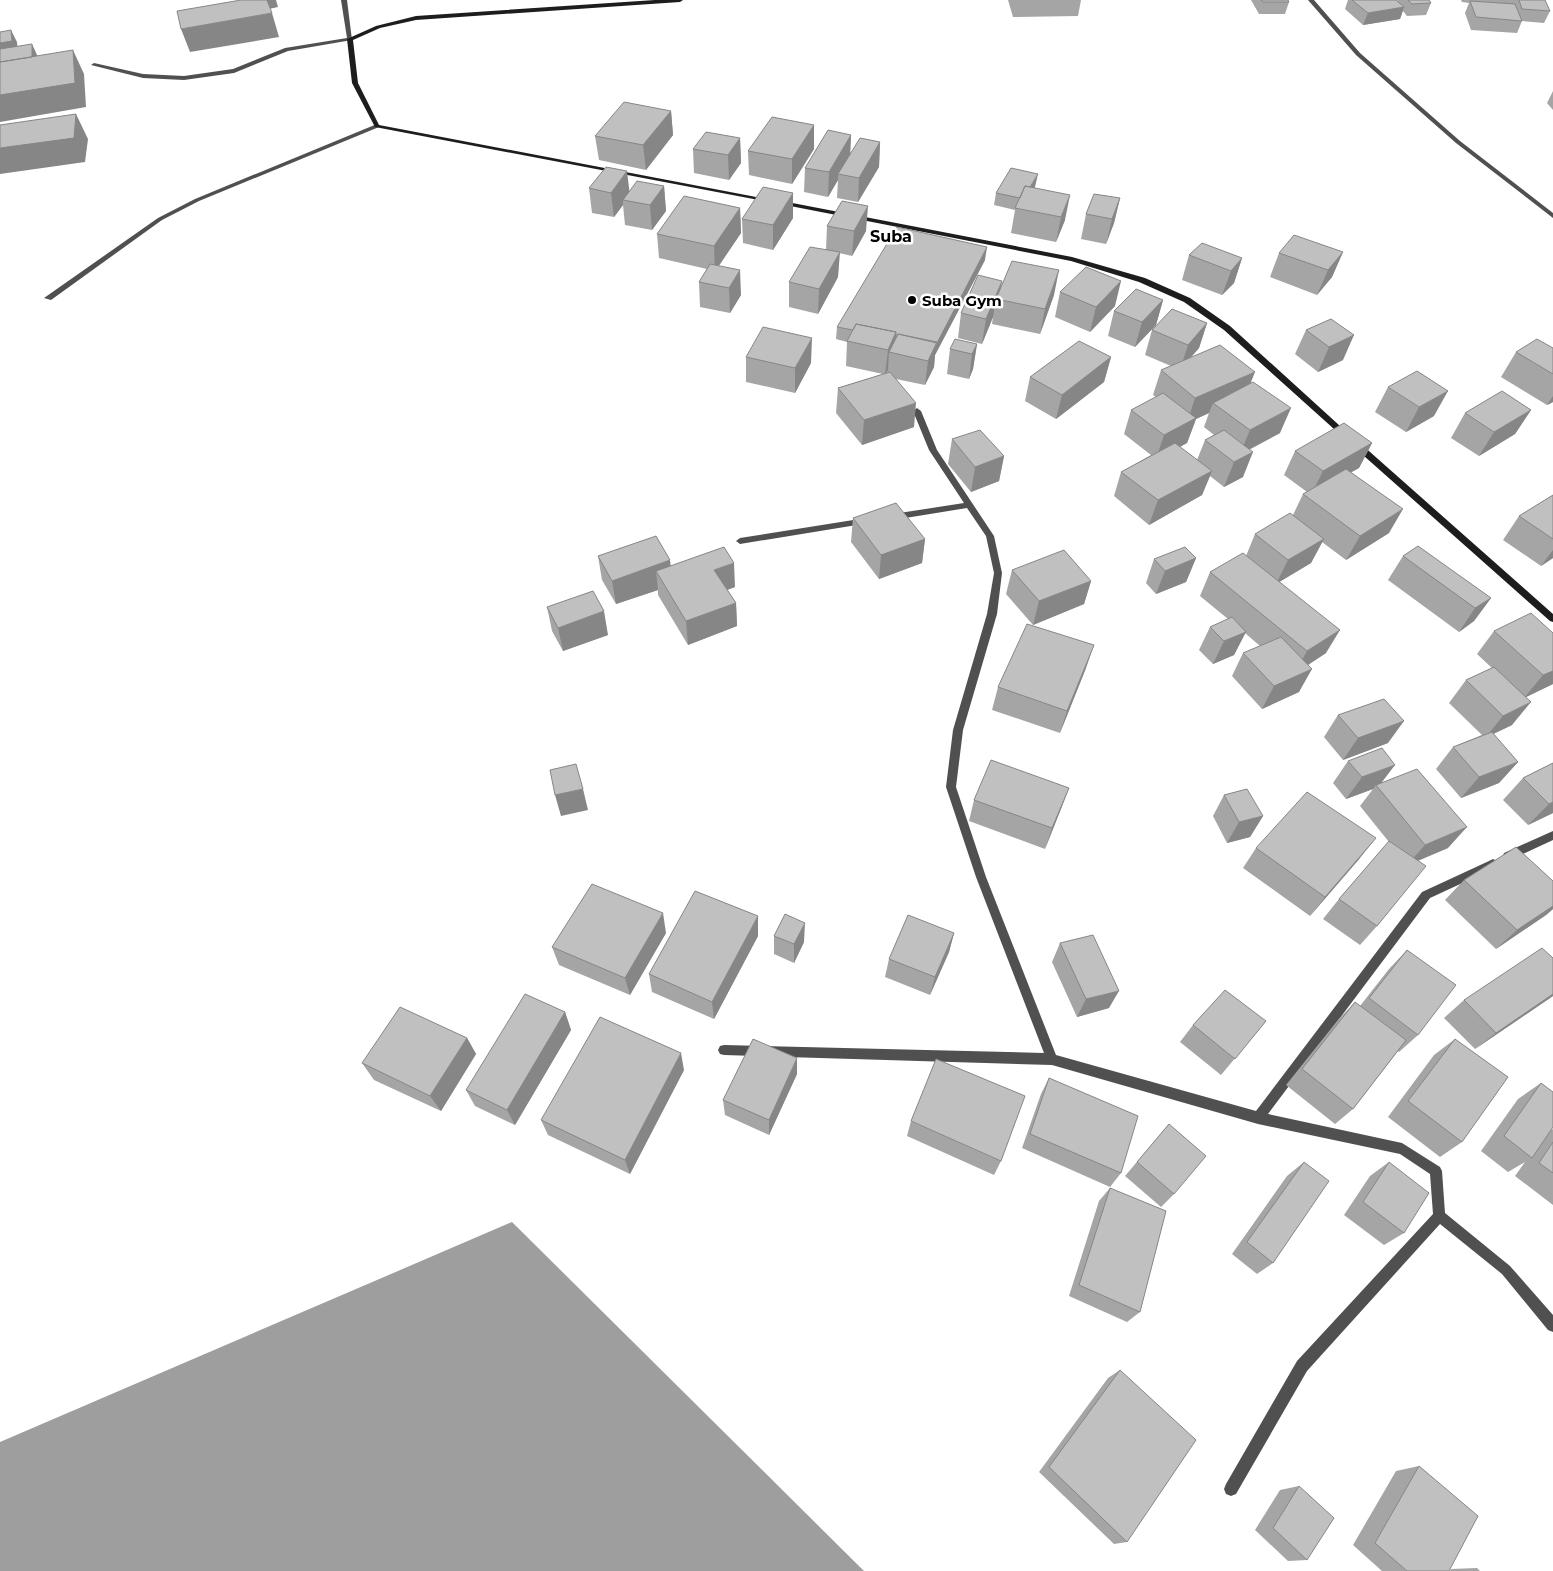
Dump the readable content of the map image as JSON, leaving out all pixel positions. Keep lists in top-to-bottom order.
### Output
{
  "districts": ["Suba"],
  "places": ["Suba Gym"]
}
